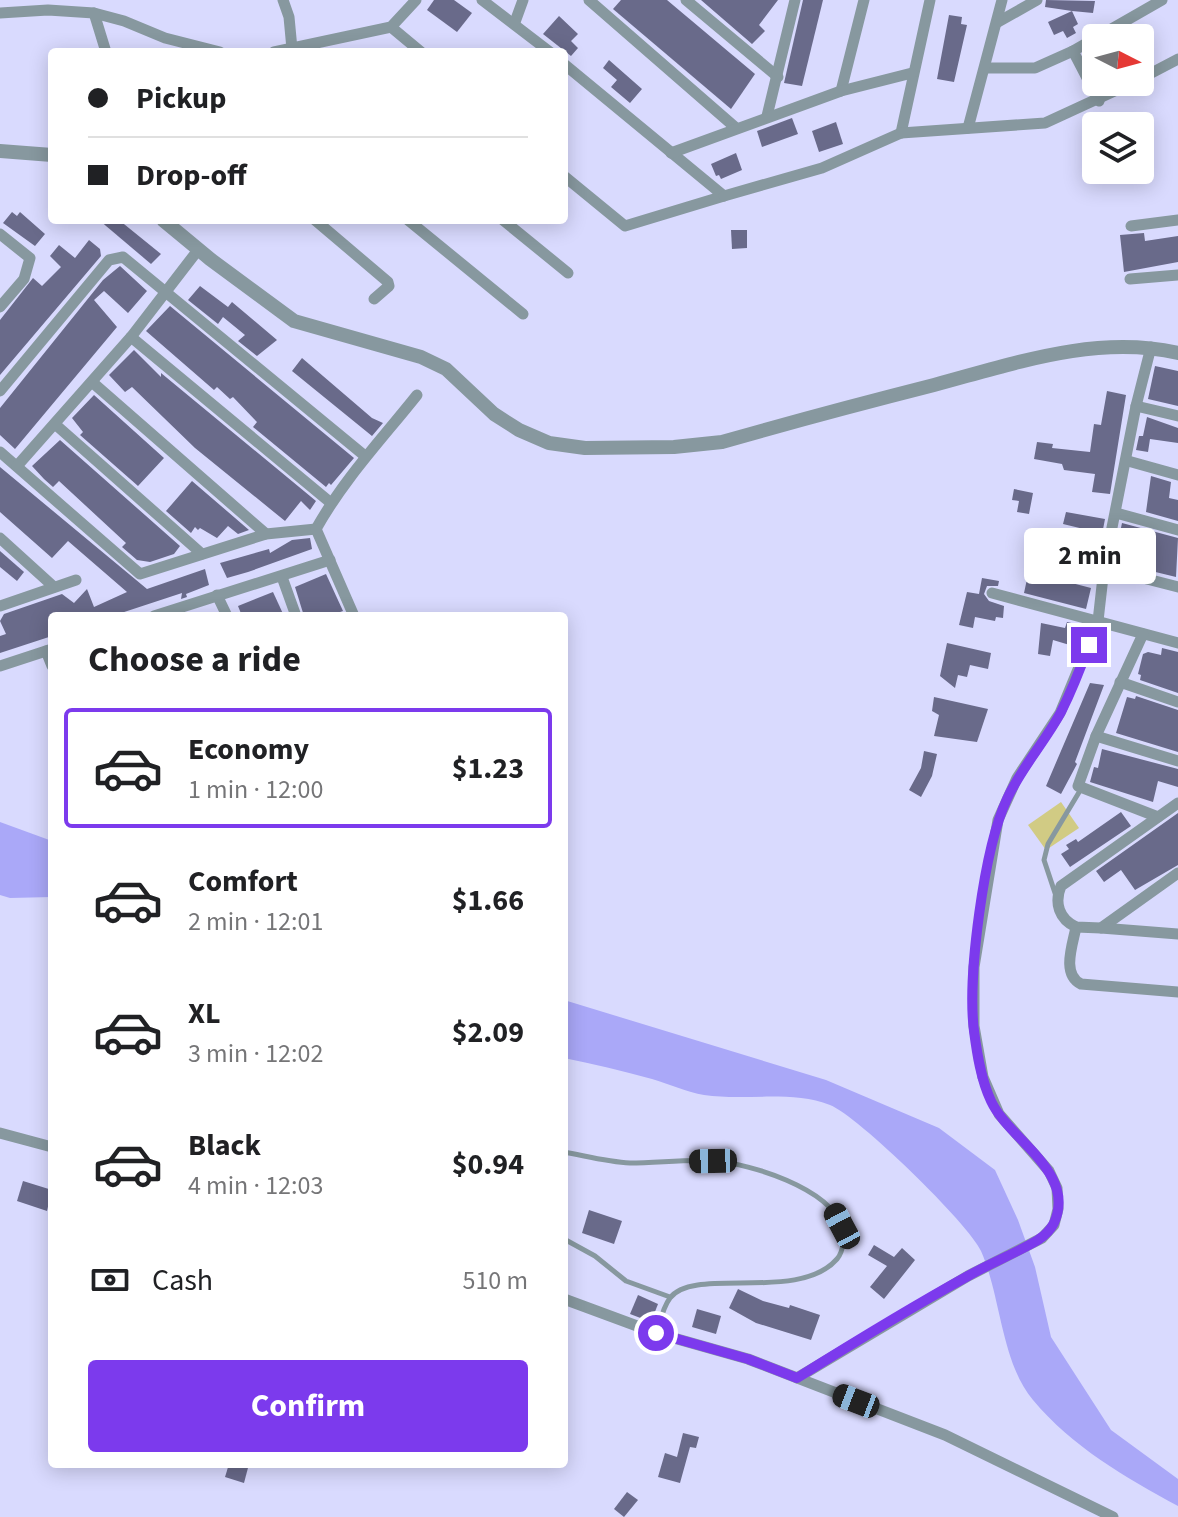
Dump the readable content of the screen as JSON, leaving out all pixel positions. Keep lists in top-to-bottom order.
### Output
{
  "north": "right",
  "page": {
    "banner": ["Pickup", "Drop-off"],
    "bubble": "2 min",
    "heading": "Choose a ride",
    "list": [
      {
        "name": "Economy",
        "note": "1 min · 12:00",
        "value": "$1.23"
      },
      {
        "name": "Comfort",
        "note": "2 min · 12:01",
        "value": "$1.66"
      },
      {
        "name": "XL",
        "note": "3 min · 12:02",
        "value": "$2.09"
      },
      {
        "name": "Black",
        "note": "4 min · 12:03",
        "value": "$0.94"
      }
    ],
    "pay": ["Cash", "510 m"],
    "buttons": "Confirm"
  }
}
